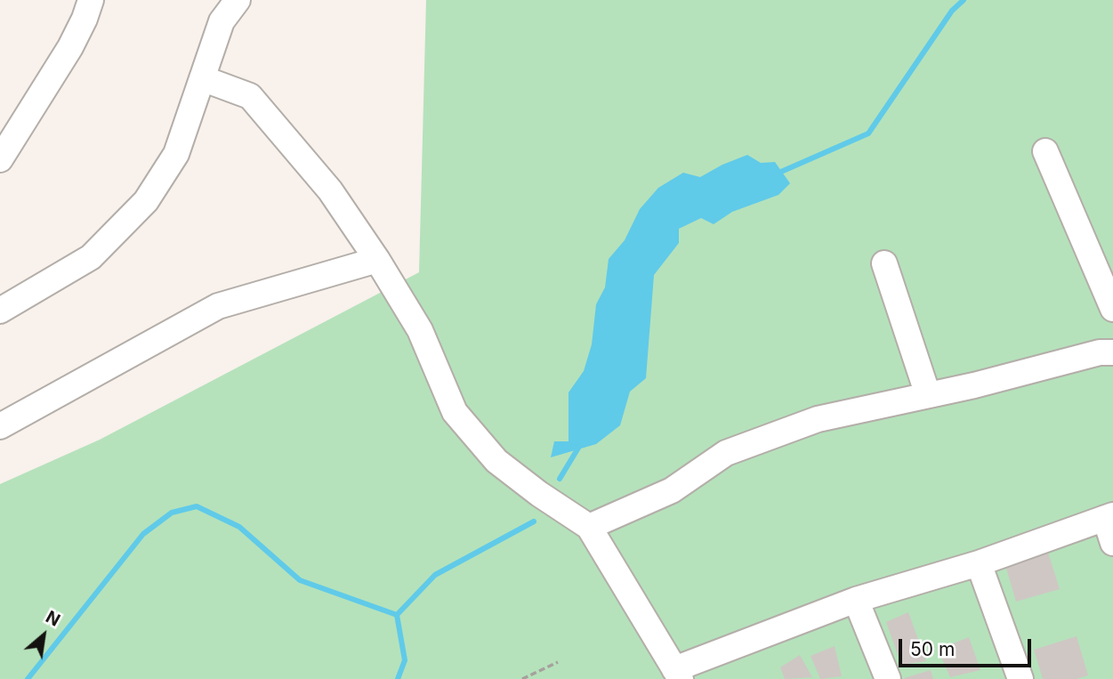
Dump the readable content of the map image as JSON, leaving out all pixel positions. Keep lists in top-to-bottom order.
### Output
{
  "scale_bar": "50 m",
  "north": "top right"
}
